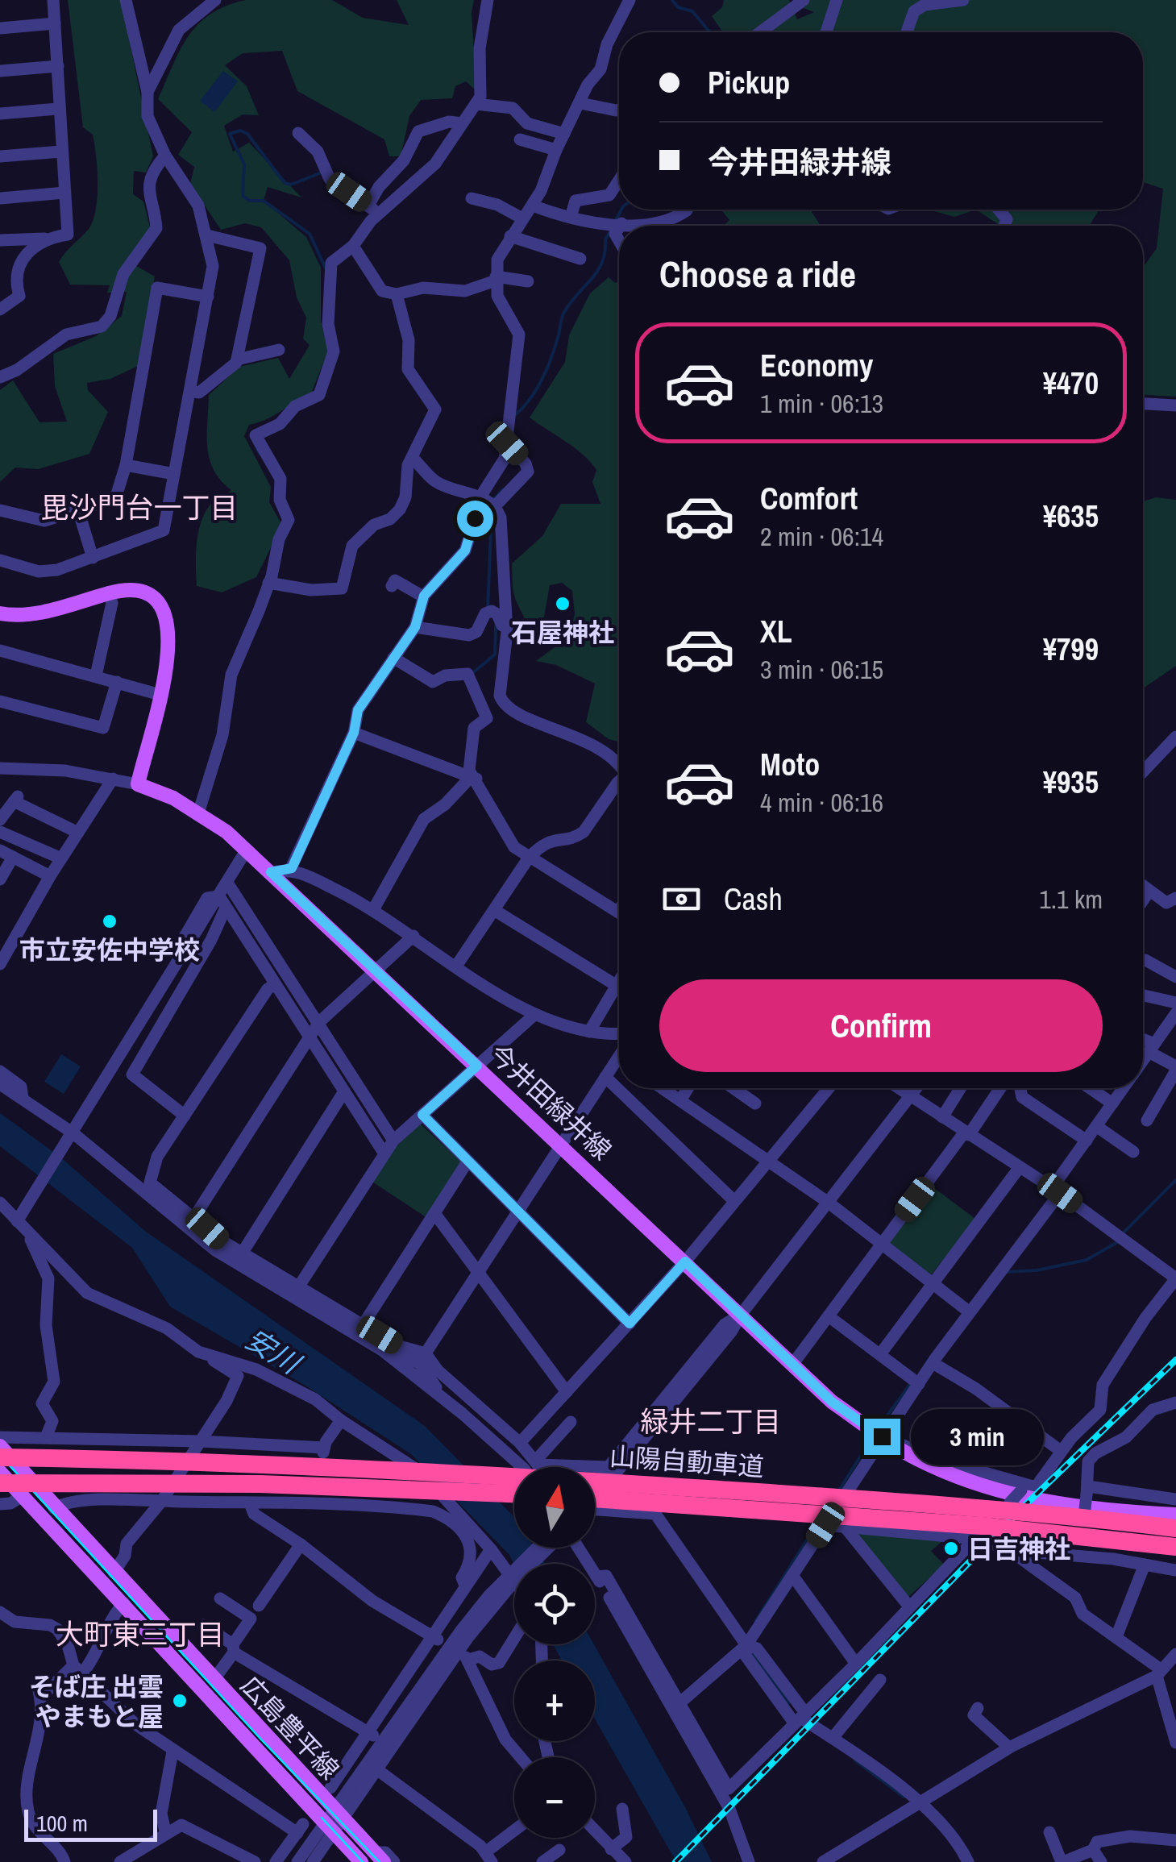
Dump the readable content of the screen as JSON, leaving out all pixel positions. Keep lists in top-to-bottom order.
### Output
{
  "streets": {
    "highway": ["山陽自動車道"],
    "main road": ["今井田緑井線", "広島豊平線"]
  },
  "districts": ["毘沙門台一丁目", "緑井二丁目", "大町東三丁目"],
  "water": ["安川"],
  "places": [
    "石屋神社",
    "市立安佐中学校",
    "日吉神社",
    "そば庄 出雲 やまもと屋"
  ],
  "scale_bar": "100 m",
  "north": "top",
  "page": {
    "banner": ["Pickup", "今井田緑井線"],
    "heading": "Choose a ride",
    "list": [
      {
        "name": "Economy",
        "note": "1 min · 06:13",
        "value": "¥470"
      },
      {
        "name": "Comfort",
        "note": "2 min · 06:14",
        "value": "¥635"
      },
      {
        "name": "XL",
        "note": "3 min · 06:15",
        "value": "¥799"
      },
      {
        "name": "Moto",
        "note": "4 min · 06:16",
        "value": "¥935"
      }
    ],
    "pay": ["Cash", "1.1 km"],
    "buttons": "Confirm",
    "bubble": "3 min",
    "map_buttons": ["+", "−"],
    "scale": "100 m"
  }
}
